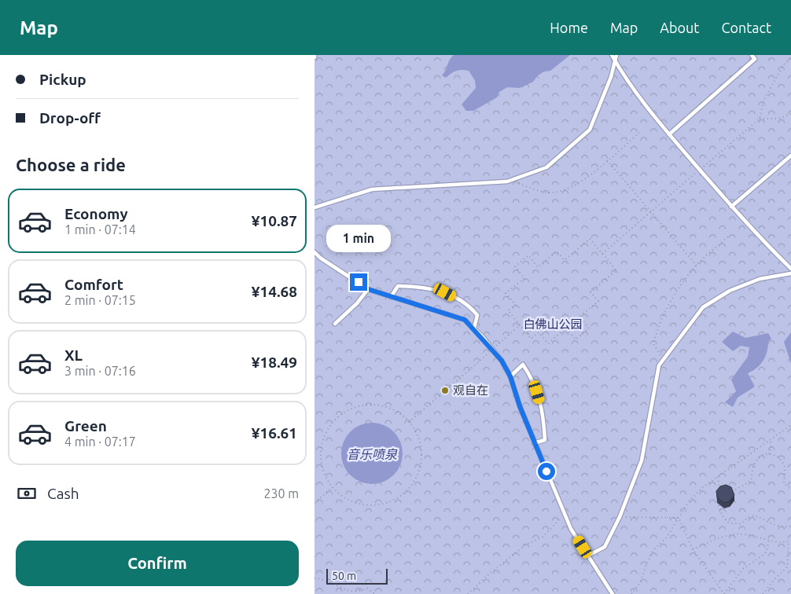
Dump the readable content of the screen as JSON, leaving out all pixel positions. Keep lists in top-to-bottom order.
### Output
{
  "water": ["音乐喷泉"],
  "parks": ["白佛山公园"],
  "places": ["观自在"],
  "scale_bar": "50 m",
  "page": {
    "header": "Map",
    "nav": [
      "Home",
      "Map",
      "About",
      "Contact"
    ],
    "banner": ["Pickup", "Drop-off"],
    "heading": "Choose a ride",
    "list": [
      {
        "name": "Economy",
        "note": "1 min · 07:14",
        "value": "¥10.87"
      },
      {
        "name": "Comfort",
        "note": "2 min · 07:15",
        "value": "¥14.68"
      },
      {
        "name": "XL",
        "note": "3 min · 07:16",
        "value": "¥18.49"
      },
      {
        "name": "Green",
        "note": "4 min · 07:17",
        "value": "¥16.61"
      }
    ],
    "bubble": "1 min",
    "pay": ["Cash", "230 m"],
    "buttons": "Confirm",
    "scale": "50 m"
  }
}
